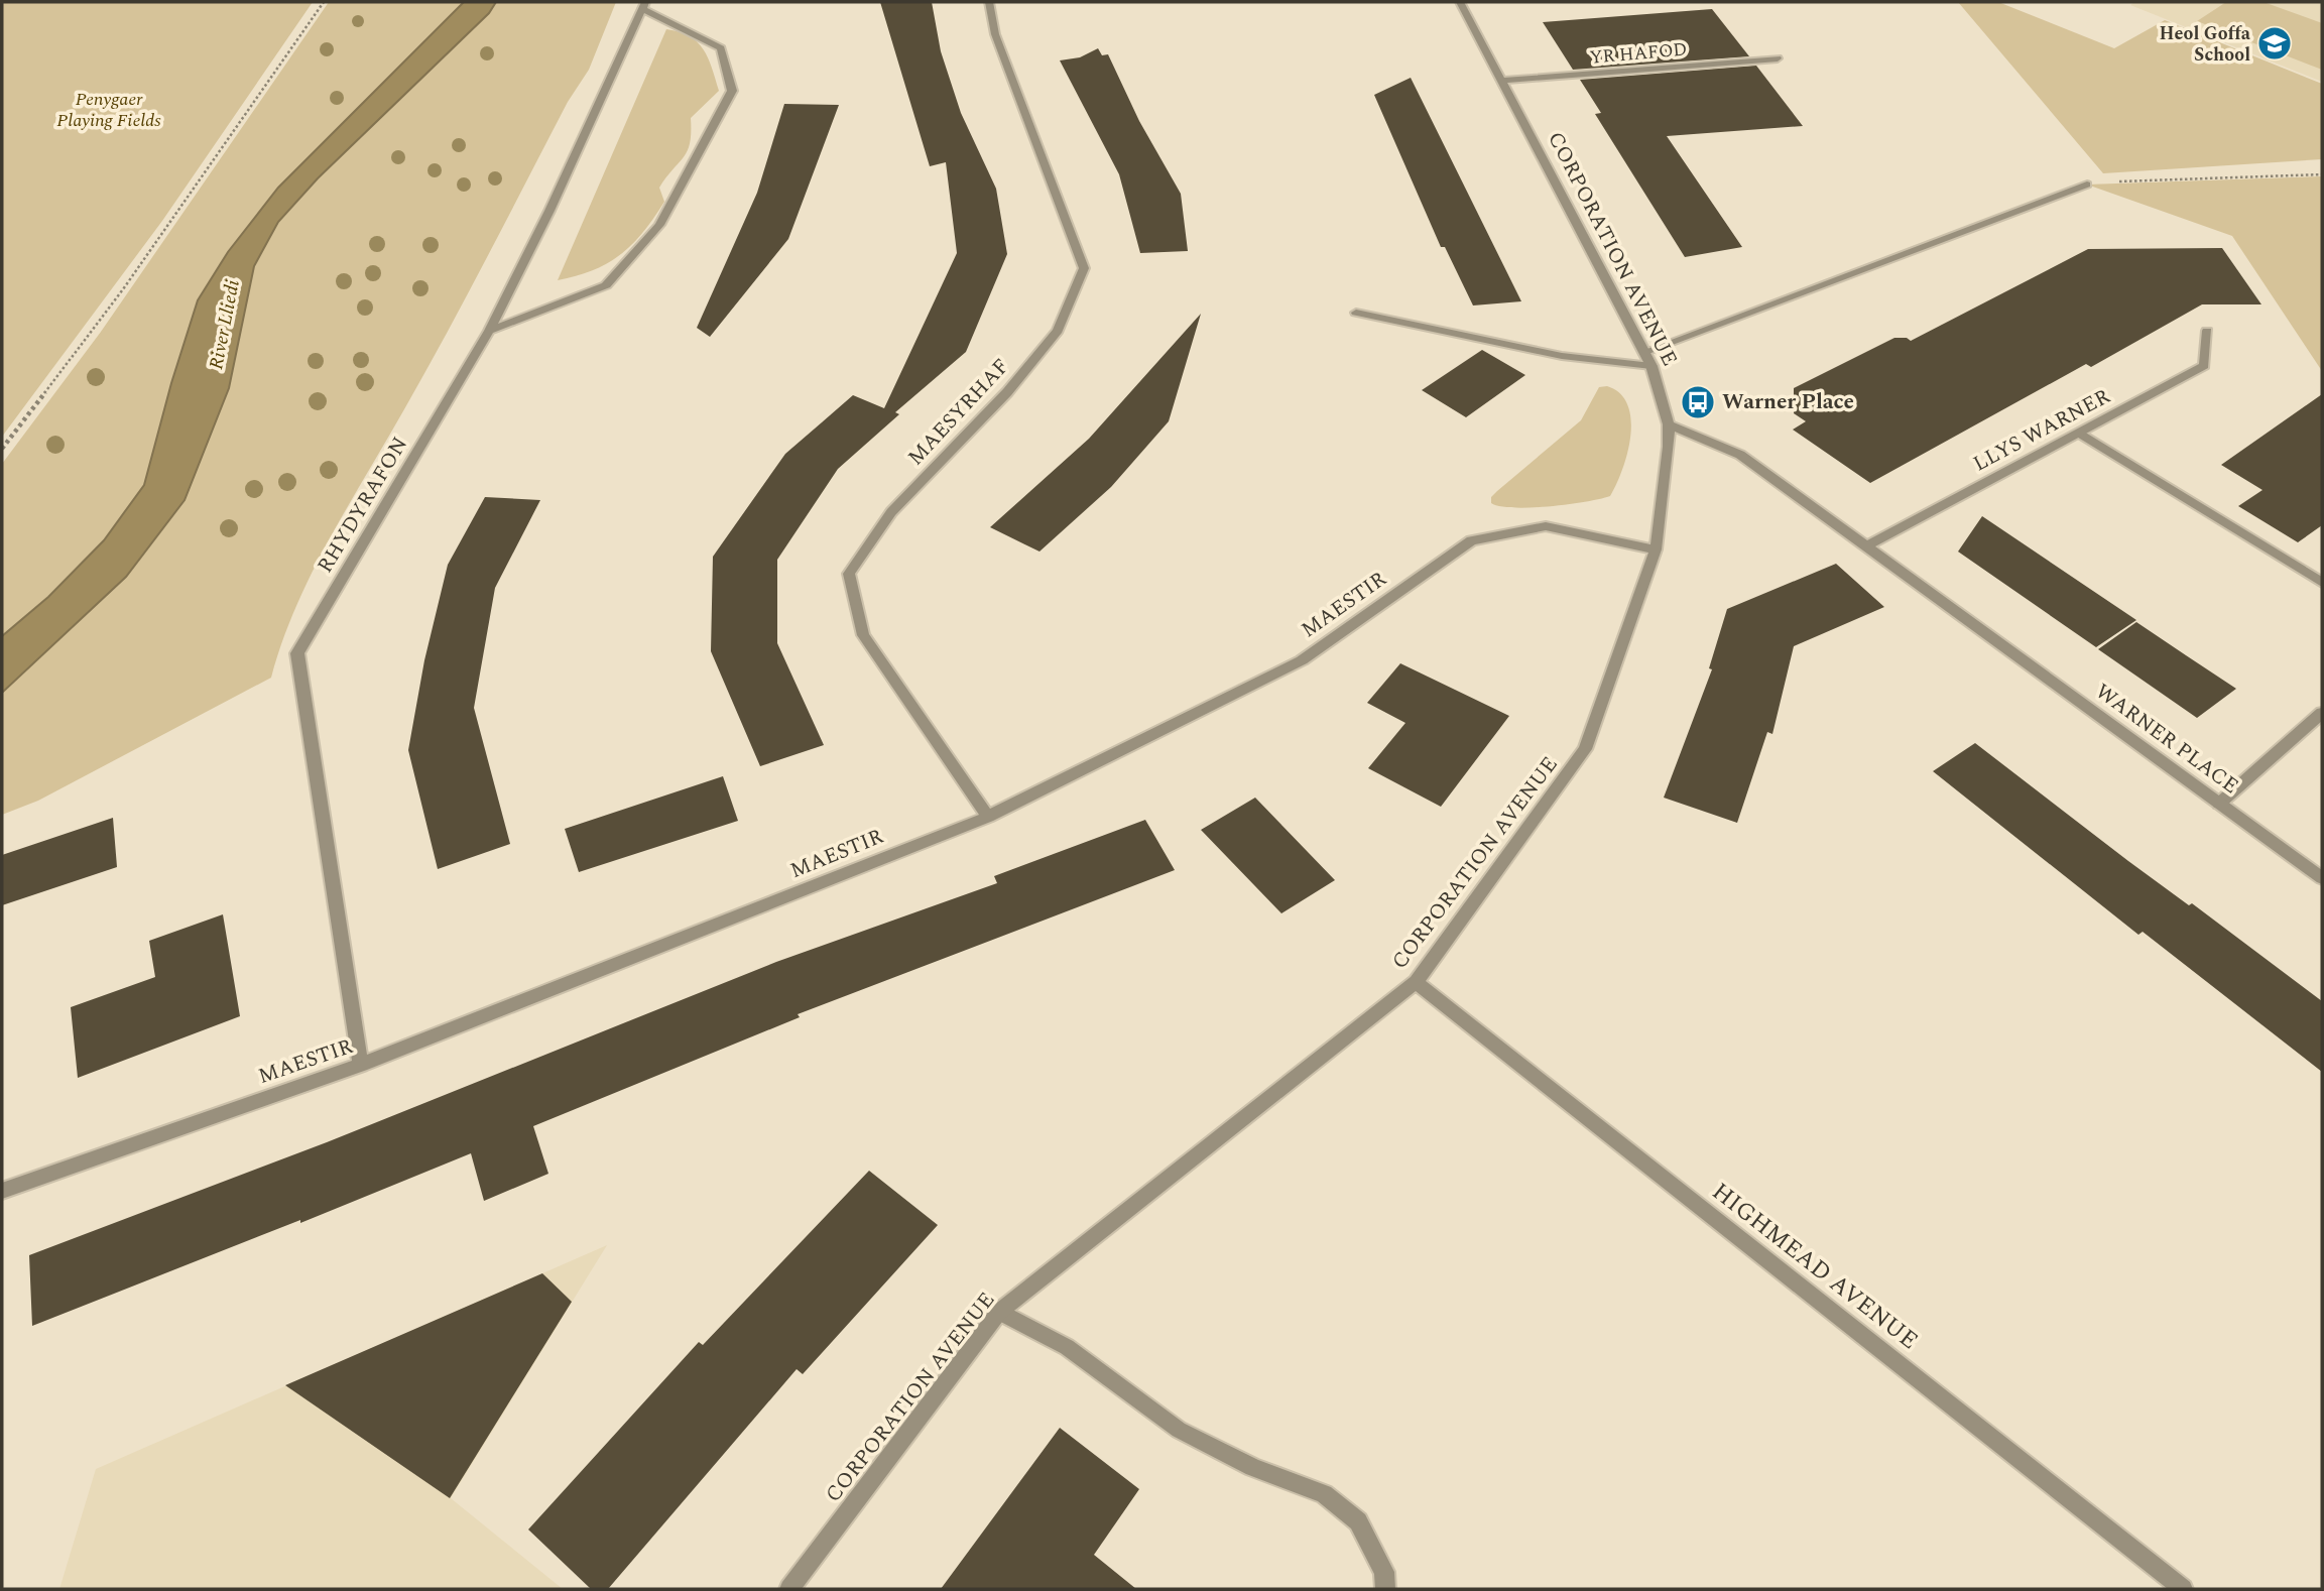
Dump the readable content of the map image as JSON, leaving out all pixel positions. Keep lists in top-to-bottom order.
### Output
{
  "streets": {
    "street": [
      "YR HAFOD",
      "CORPORATION AVENUE",
      "MAESYRHAF",
      "LLYS WARNER",
      "RHYDYRAFON",
      "MAESTIR",
      "WARNER PLACE",
      "HIGHMEAD AVENUE"
    ]
  },
  "crossings": [
    ["YR HAFOD", "CORPORATION AVENUE"],
    ["CORPORATION AVENUE", "MAESTIR"],
    ["CORPORATION AVENUE", "WARNER PLACE"],
    ["CORPORATION AVENUE", "HIGHMEAD AVENUE"],
    ["MAESYRHAF", "MAESTIR"],
    ["LLYS WARNER", "WARNER PLACE"],
    ["RHYDYRAFON", "MAESTIR"]
  ],
  "water": ["River Lliedi"],
  "parks": ["Penygaer Playing Fields"],
  "places": {
    "school or university": ["Heol Goffa School"],
    "bus stop": ["Warner Place"]
  }
}
